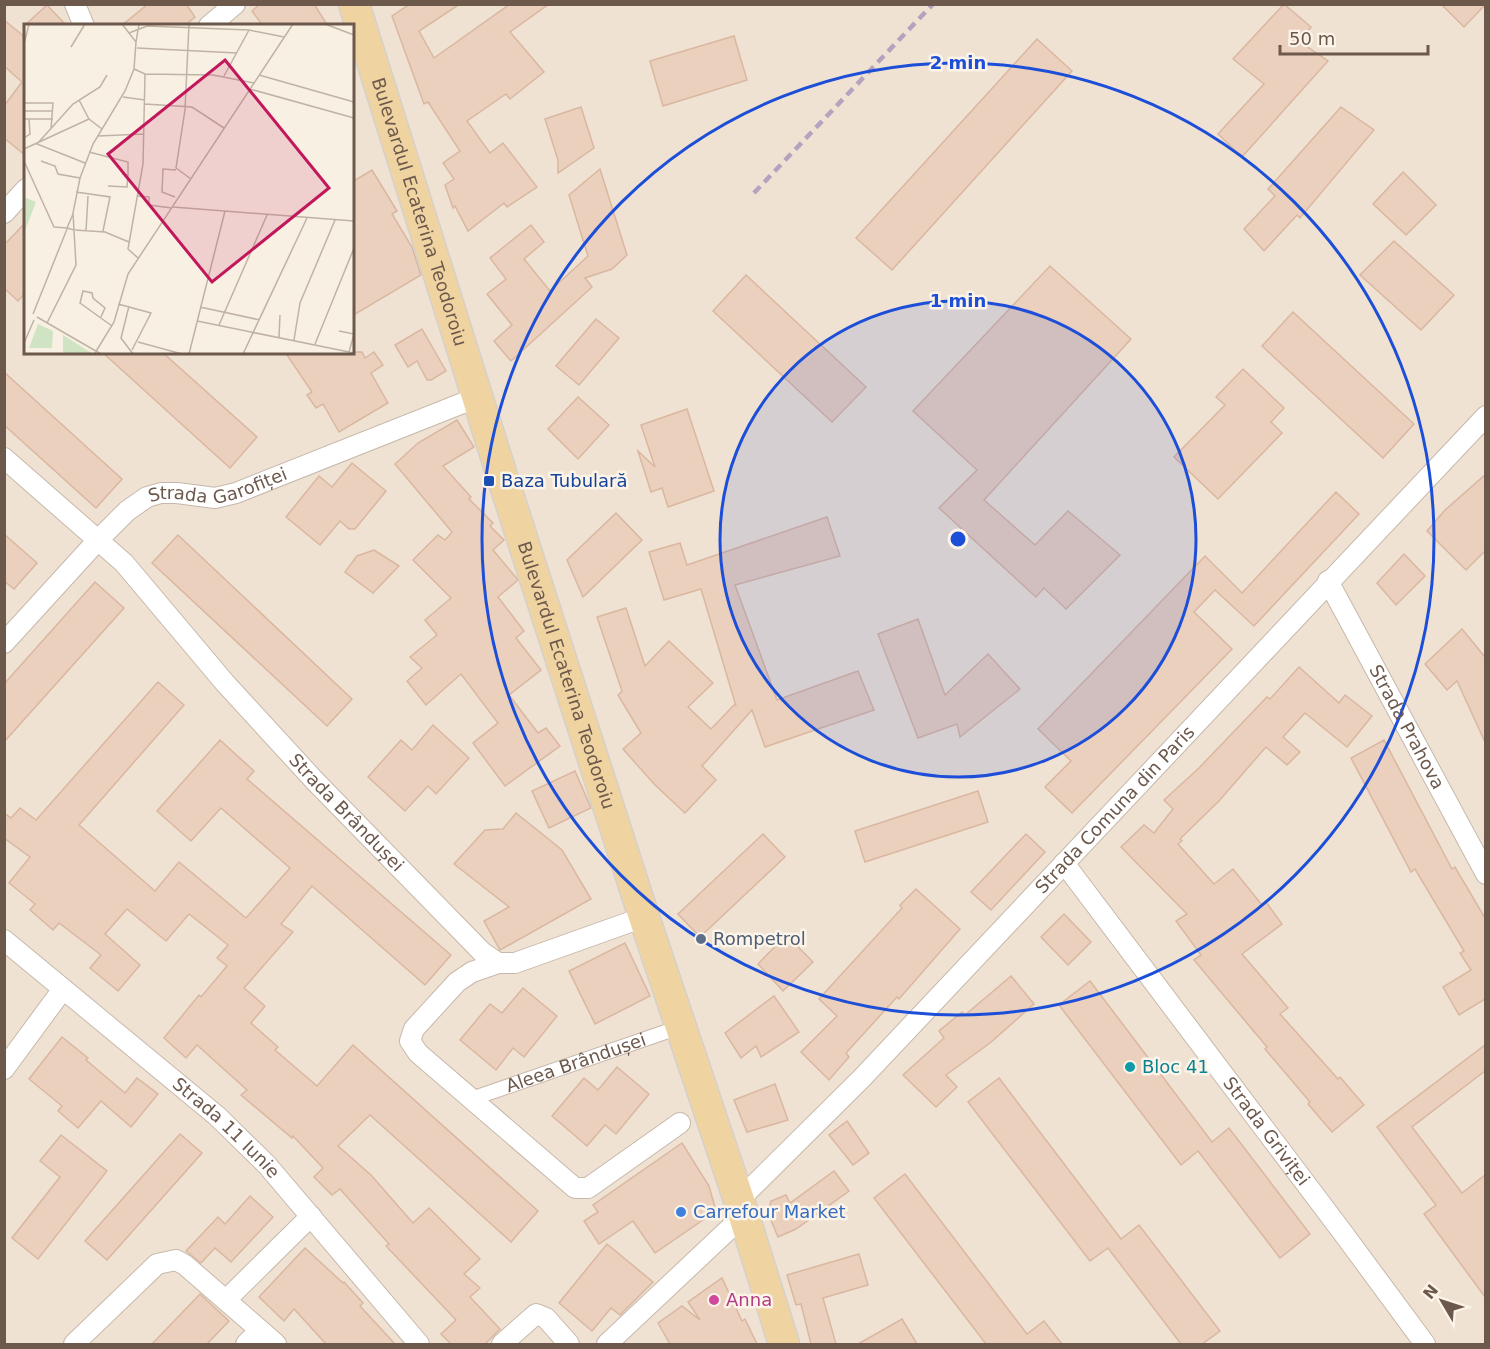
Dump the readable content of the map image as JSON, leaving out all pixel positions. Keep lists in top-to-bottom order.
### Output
{
  "streets": {
    "main road": ["Bulevardul Ecaterina Teodoroiu"],
    "street": [
      "Strada Garofiței",
      "Strada Prahova",
      "Strada Comuna din Paris",
      "Strada Brândușei",
      "Aleea Brândușei",
      "Strada 11 Iunie",
      "Strada Griviței"
    ]
  },
  "crossings": [
    ["Bulevardul Ecaterina Teodoroiu", "Strada Garofiței"],
    ["Bulevardul Ecaterina Teodoroiu", "Strada Comuna din Paris"],
    ["Bulevardul Ecaterina Teodoroiu", "Aleea Brândușei"],
    ["Strada Garofiței", "Strada Brândușei"],
    ["Strada Prahova", "Strada Comuna din Paris"],
    ["Strada Comuna din Paris", "Strada Griviței"]
  ],
  "places": {
    "transit": ["Baza Tubulară"],
    "other": [
      "Rompetrol",
      "Bloc 41",
      "Carrefour Market",
      "Anna"
    ]
  },
  "scale_bar": "50 m",
  "north": "top left",
  "rings": ["2 min", "1 min"]
}
